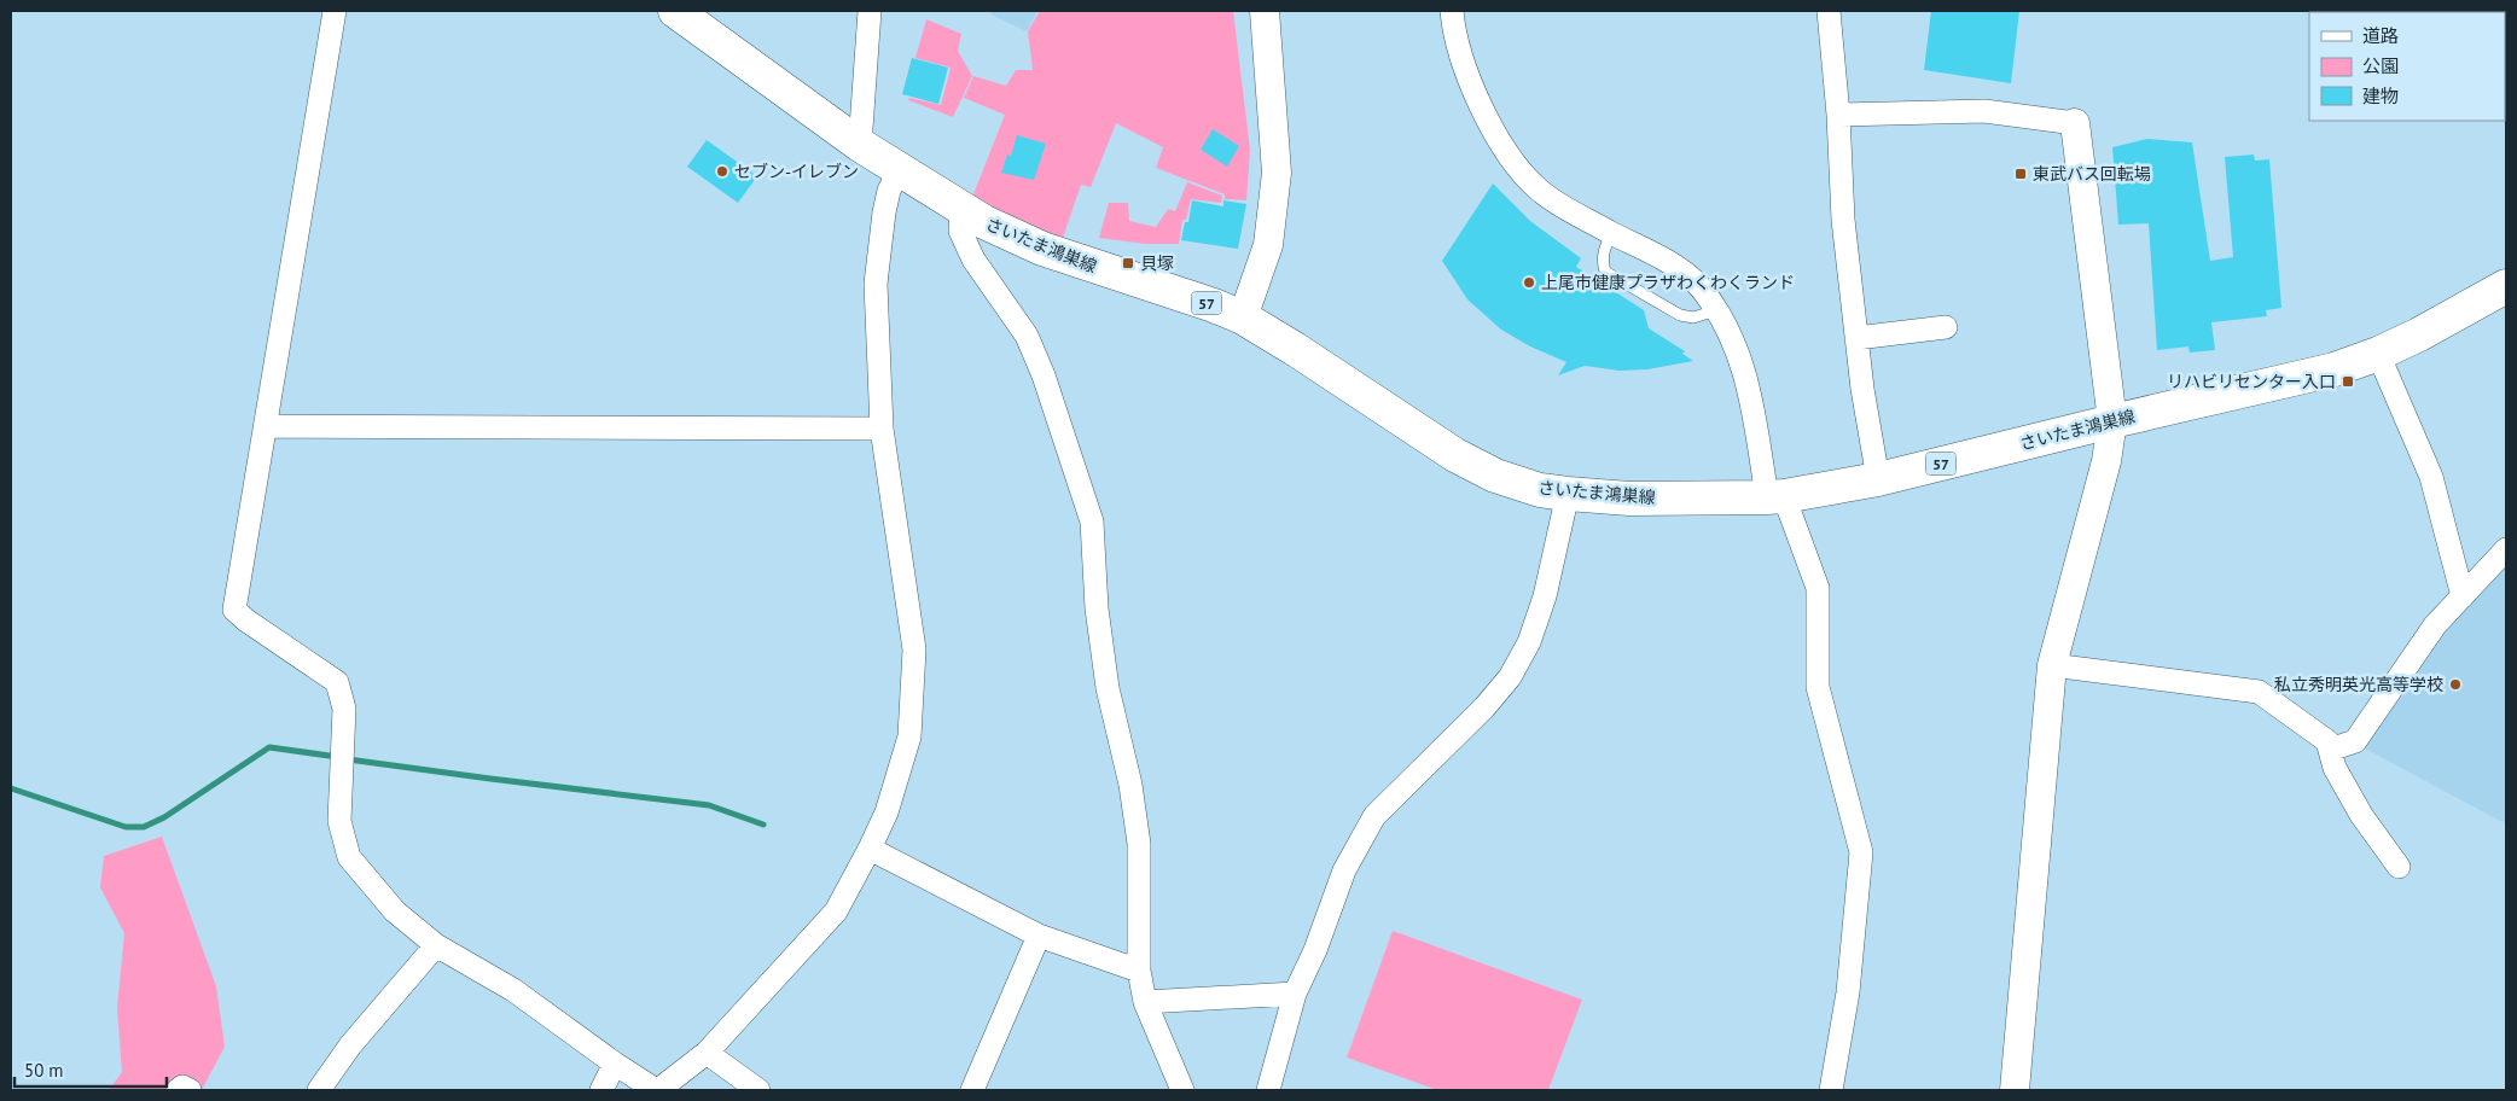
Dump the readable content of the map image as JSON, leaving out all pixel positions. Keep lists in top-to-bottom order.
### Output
{
  "streets": {
    "main road": ["さいたま鴻巣線", "57"]
  },
  "places": {
    "other": ["セブン-イレブン", "上尾市健康プラザわくわくランド", "私立秀明英光高等学校"],
    "transit": ["東武バス回転場", "貝塚", "リハビリセンター入口"]
  },
  "legend": ["道路", "公園", "建物"],
  "scale_bar": "50 m"
}
